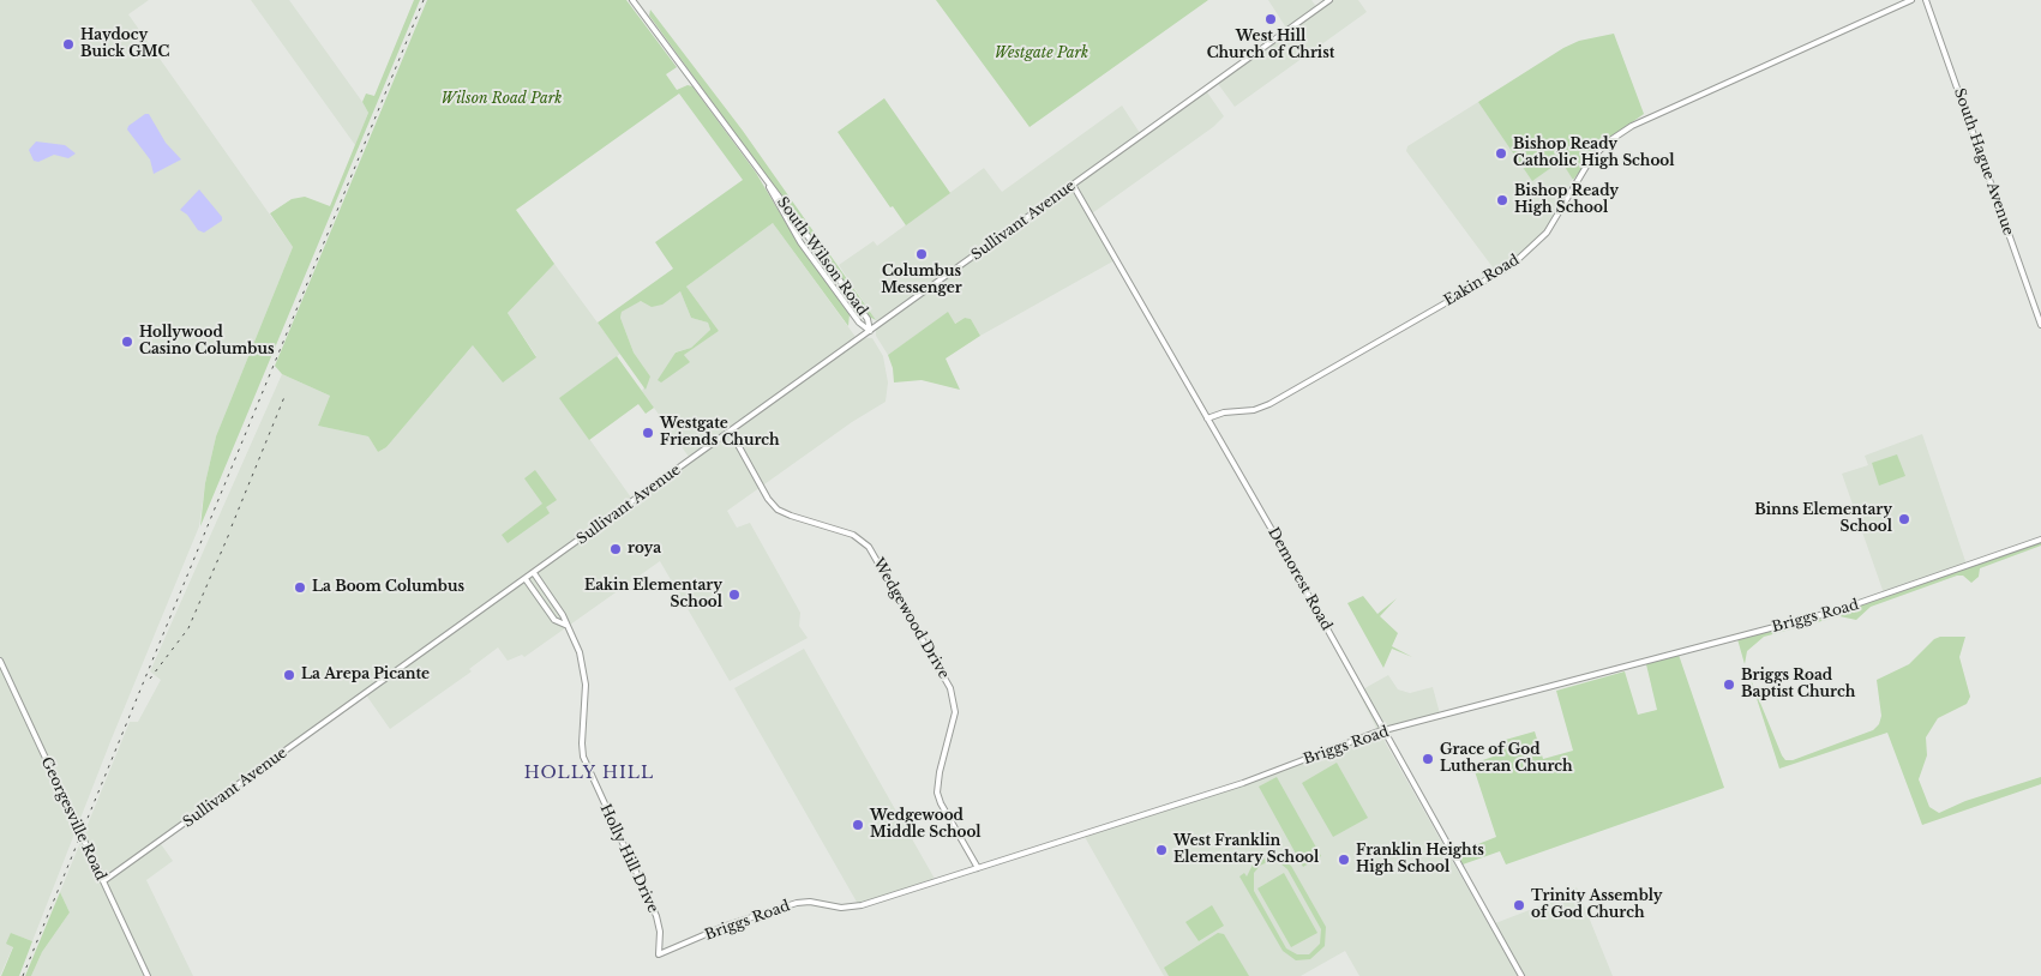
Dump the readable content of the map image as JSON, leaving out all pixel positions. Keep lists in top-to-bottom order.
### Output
{
  "streets": {
    "street": [
      "South Hague Avenue",
      "Sullivant Avenue",
      "South Wilson Road",
      "Eakin Road",
      "Demorest Road",
      "Briggs Road",
      "Wedgewood Drive",
      "Georgesville Road",
      "Holly Hill Drive"
    ]
  },
  "crossings": [
    ["Sullivant Avenue", "South Wilson Road"],
    ["Sullivant Avenue", "Demorest Road"],
    ["Sullivant Avenue", "Wedgewood Drive"],
    ["Sullivant Avenue", "Georgesville Road"],
    ["Sullivant Avenue", "Holly Hill Drive"],
    ["Eakin Road", "Demorest Road"],
    ["Demorest Road", "Briggs Road"],
    ["Briggs Road", "Wedgewood Drive"],
    ["Briggs Road", "Holly Hill Drive"]
  ],
  "districts": ["HOLLY HILL"],
  "parks": ["Westgate Park", "Wilson Road Park"],
  "places": [
    "West Hill Church of Christ",
    "Haydocy Buick GMC",
    "Bishop Ready Catholic High School",
    "Bishop Ready High School",
    "Columbus Messenger",
    "Hollywood Casino Columbus",
    "Westgate Friends Church",
    "Binns Elementary School",
    "roya",
    "La Boom Columbus",
    "Eakin Elementary School",
    "La Arepa Picante",
    "Briggs Road Baptist Church",
    "Grace of God Lutheran Church",
    "Wedgewood Middle School",
    "West Franklin Elementary School",
    "Franklin Heights High School",
    "Trinity Assembly of God Church"
  ]
}
